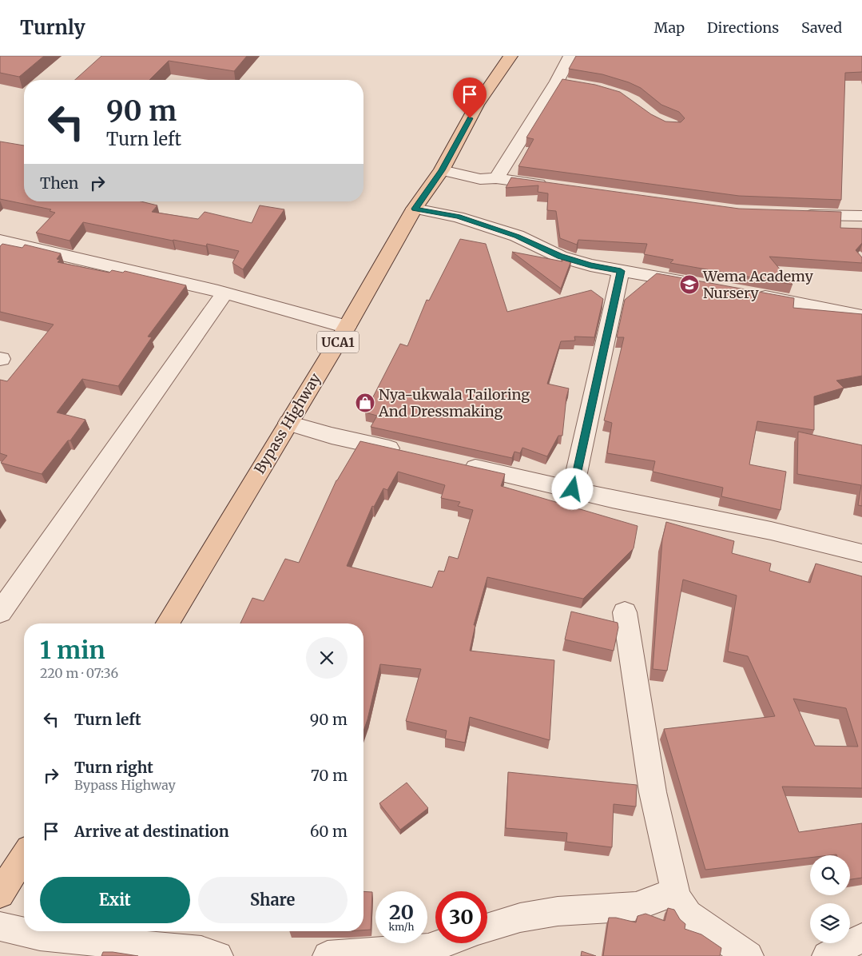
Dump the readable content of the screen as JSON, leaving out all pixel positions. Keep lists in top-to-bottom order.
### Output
{
  "streets": {
    "main road": ["UCA1", "Bypass Highway"]
  },
  "places": {
    "school or university": ["Wema Academy Nursery"],
    "shop": ["Nya-ukwala Tailoring And Dressmaking"]
  },
  "page": {
    "header": "Turnly",
    "nav": ["Map", "Directions", "Saved"],
    "turn": ["90 m", "Turn left"],
    "then": "Then",
    "heading": ["1 min", "220 m · 07:36"],
    "list": [
      {
        "name": "Turn left",
        "value": "90 m"
      },
      {
        "name": "Turn right",
        "note": "Bypass Highway",
        "value": "70 m"
      },
      {
        "name": "Arrive at destination",
        "value": "60 m"
      }
    ],
    "buttons": ["Exit", "Share"],
    "speed": "20 km/h",
    "limit": "30"
  }
}
